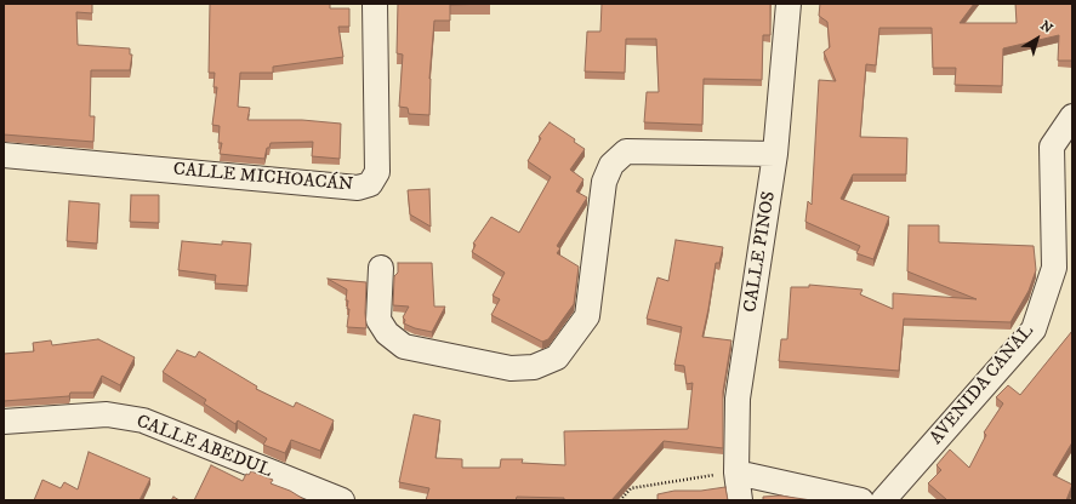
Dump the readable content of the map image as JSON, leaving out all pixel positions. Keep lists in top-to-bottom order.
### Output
{
  "streets": {
    "street": [
      "CALLE MICHOACÁN",
      "CALLE PINOS",
      "AVENIDA CANAL",
      "CALLE ABEDUL"
    ]
  },
  "north": "top right"
}
